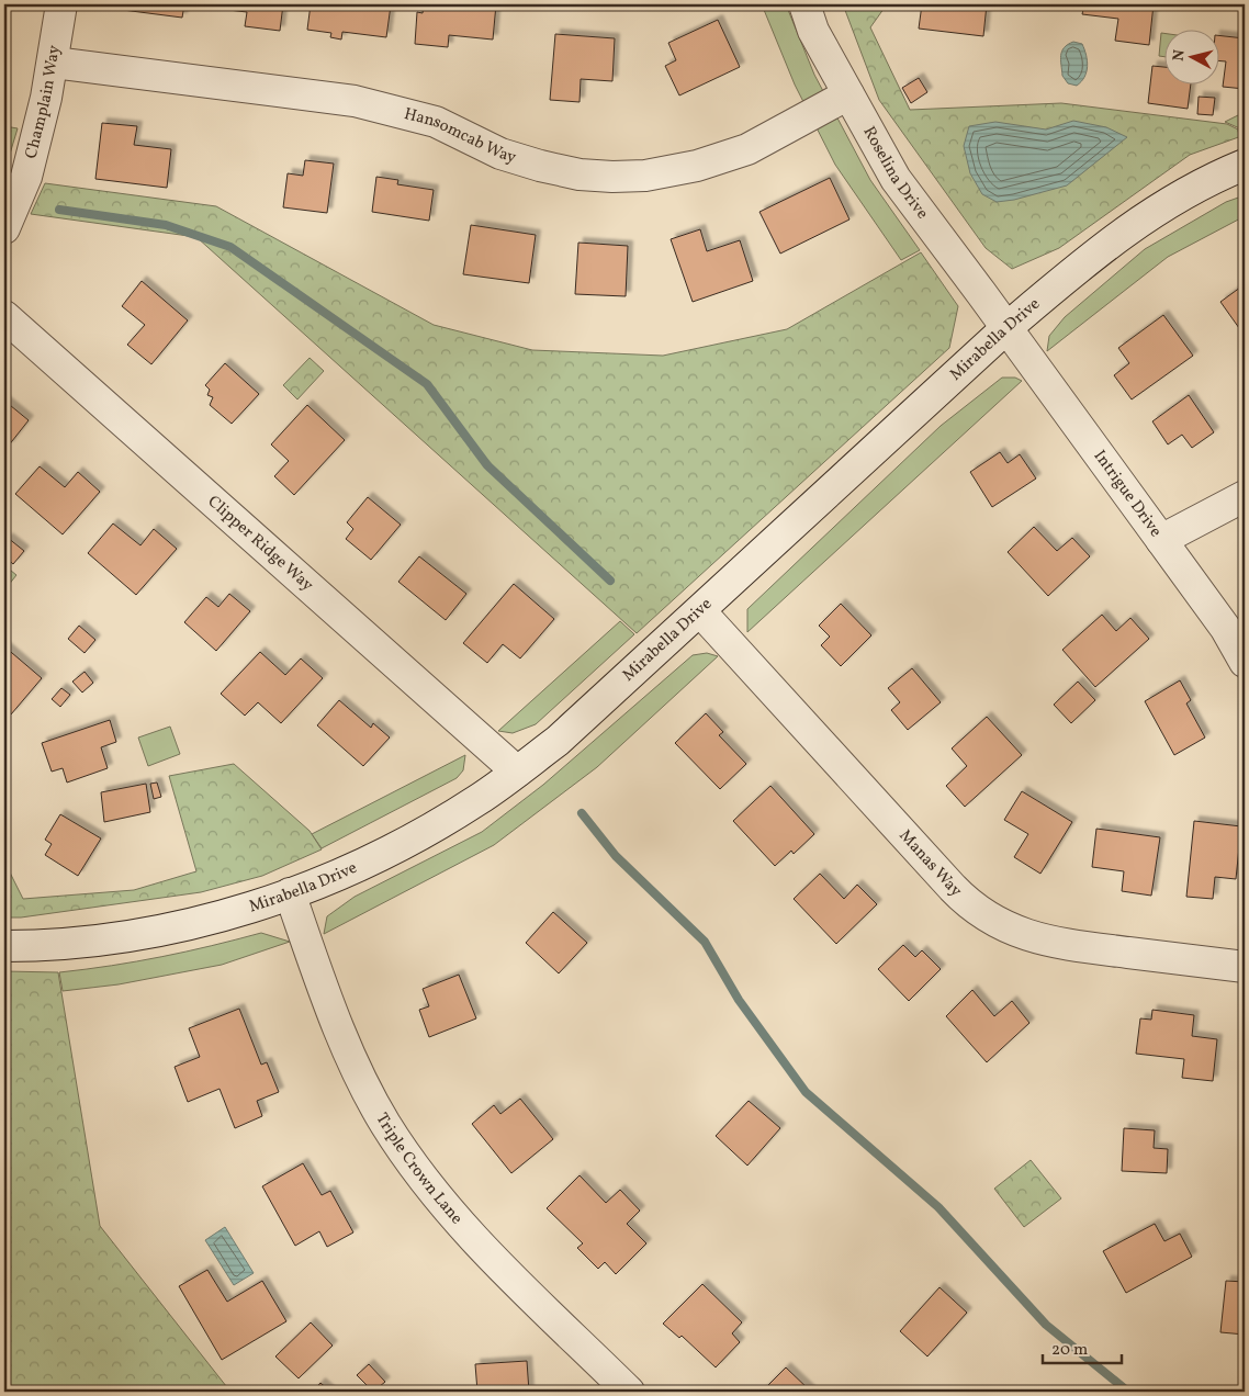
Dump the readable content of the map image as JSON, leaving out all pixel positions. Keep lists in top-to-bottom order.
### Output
{
  "streets": {
    "street": [
      "Champlain Way",
      "Hansomcab Way",
      "Roselina Drive",
      "Mirabella Drive",
      "Intrigue Drive",
      "Clipper Ridge Way",
      "Manas Way",
      "Triple Crown Lane"
    ]
  },
  "crossings": [
    ["Champlain Way", "Hansomcab Way"],
    ["Hansomcab Way", "Roselina Drive"],
    ["Roselina Drive", "Mirabella Drive"],
    ["Roselina Drive", "Intrigue Drive"],
    ["Mirabella Drive", "Intrigue Drive"],
    ["Mirabella Drive", "Clipper Ridge Way"],
    ["Mirabella Drive", "Manas Way"],
    ["Mirabella Drive", "Triple Crown Lane"]
  ],
  "scale_bar": "20 m",
  "north": "left"
}
